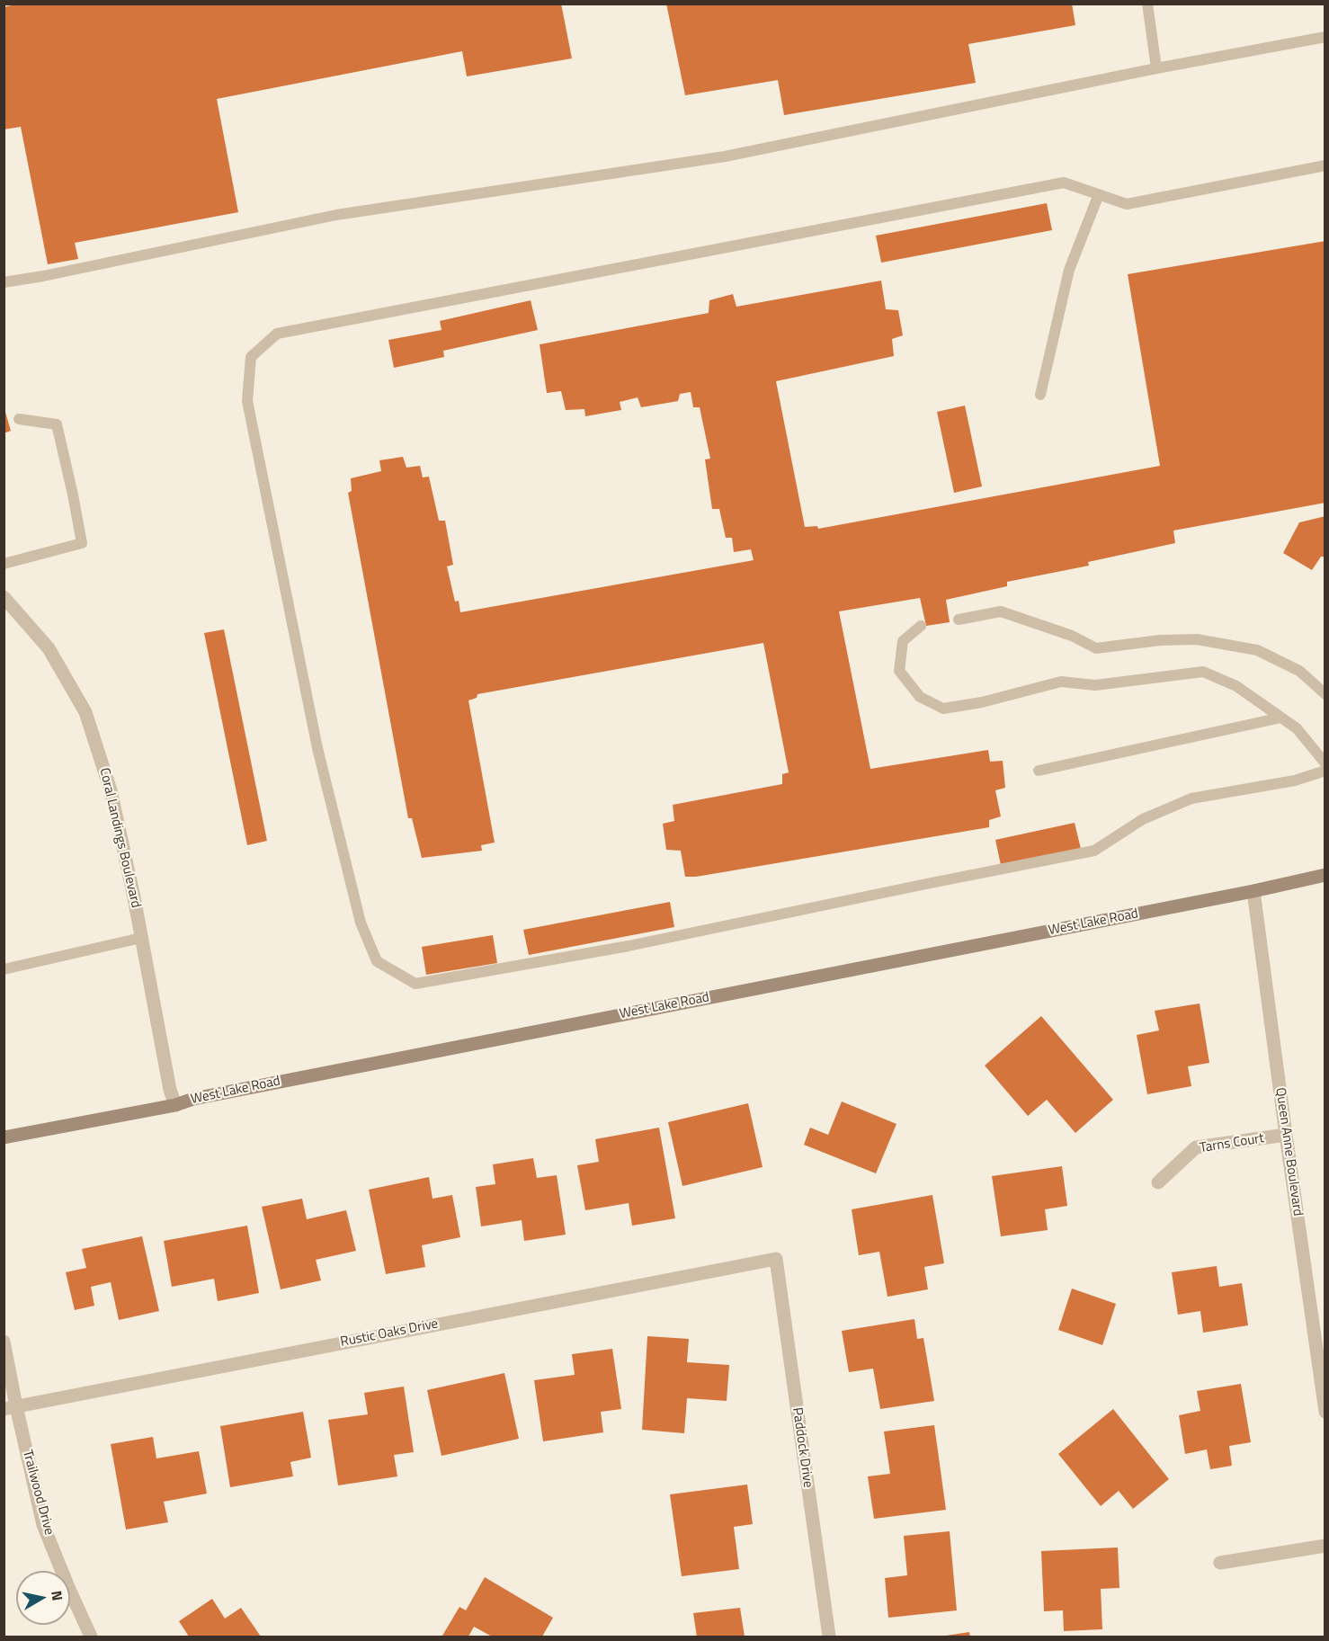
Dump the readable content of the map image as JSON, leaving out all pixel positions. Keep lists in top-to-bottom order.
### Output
{
  "streets": {
    "street": [
      "Coral Landings Boulevard",
      "West Lake Road",
      "Tarns Court",
      "Queen Anne Boulevard",
      "Rustic Oaks Drive",
      "Paddock Drive",
      "Trailwood Drive"
    ]
  },
  "crossings": [
    ["Coral Landings Boulevard", "West Lake Road"],
    ["West Lake Road", "Queen Anne Boulevard"],
    ["Tarns Court", "Queen Anne Boulevard"],
    ["Rustic Oaks Drive", "Paddock Drive"],
    ["Rustic Oaks Drive", "Trailwood Drive"]
  ],
  "north": "right"
}
